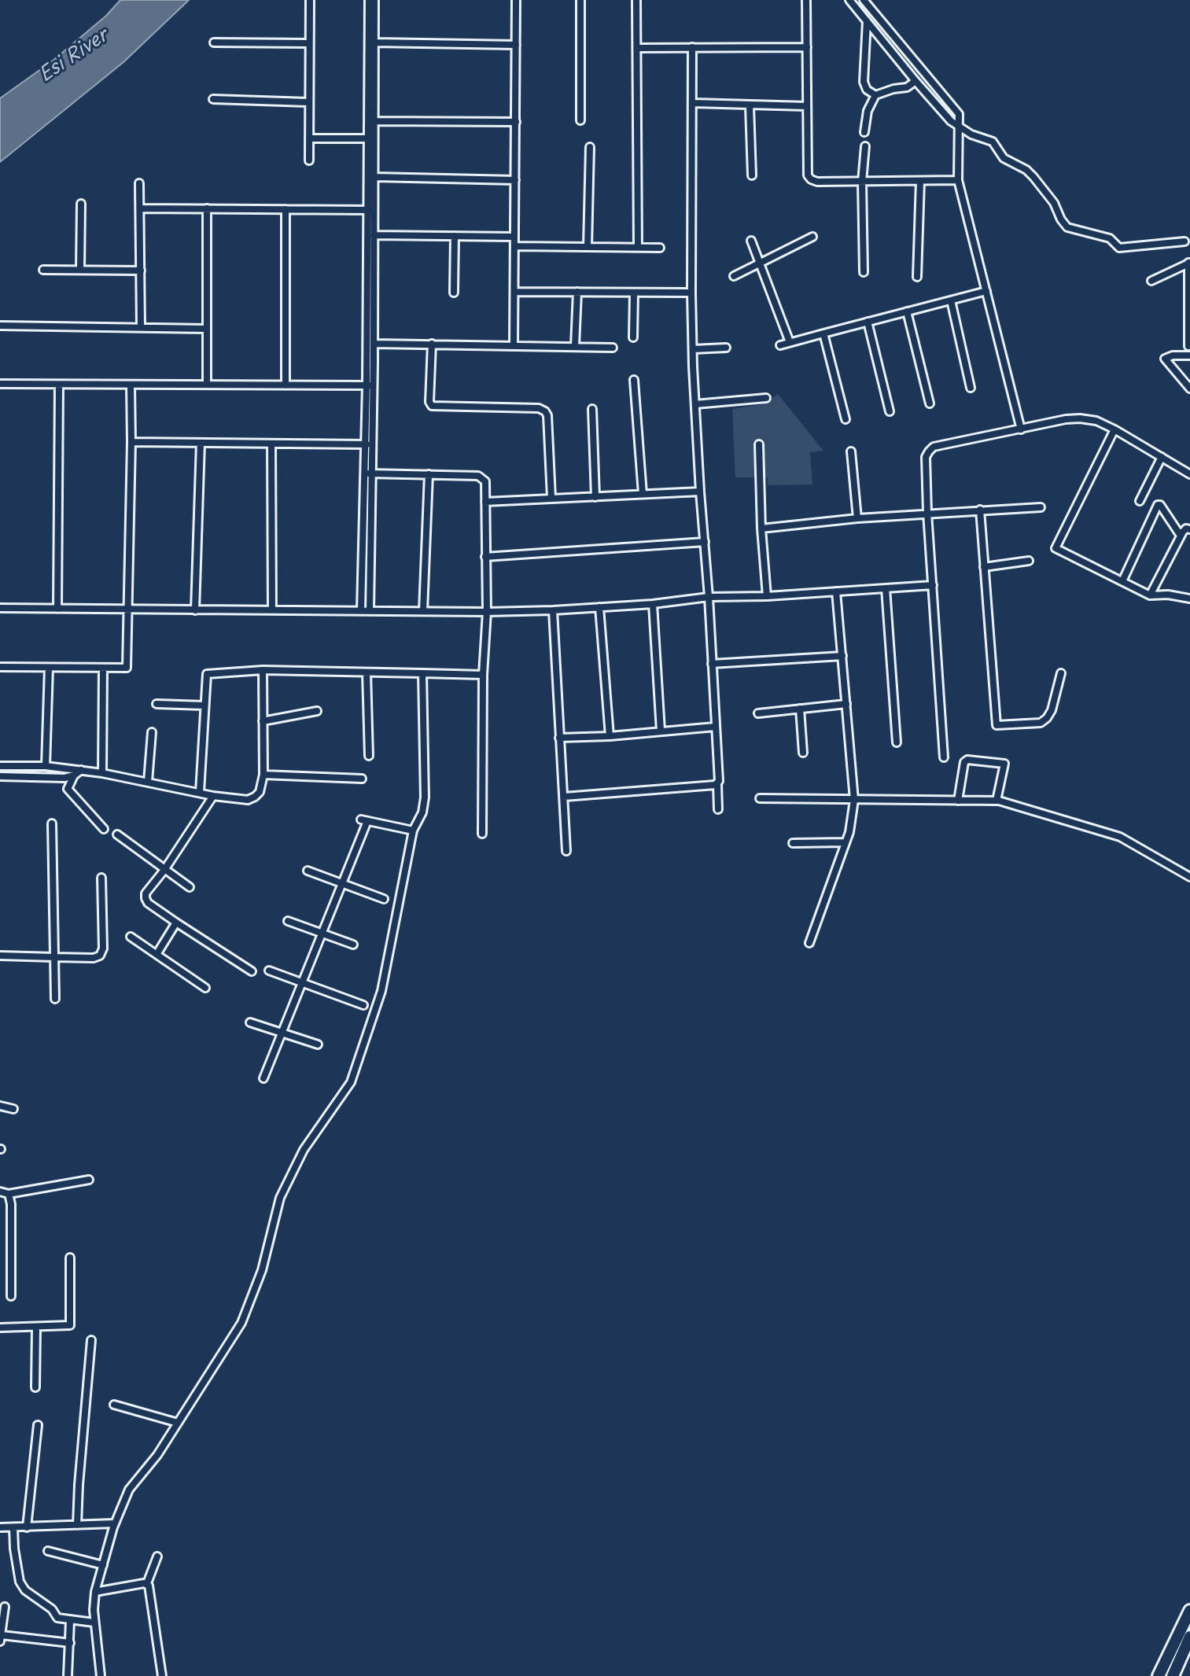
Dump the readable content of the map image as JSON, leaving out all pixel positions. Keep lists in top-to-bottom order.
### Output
{
  "water": ["Esi River"]
}
